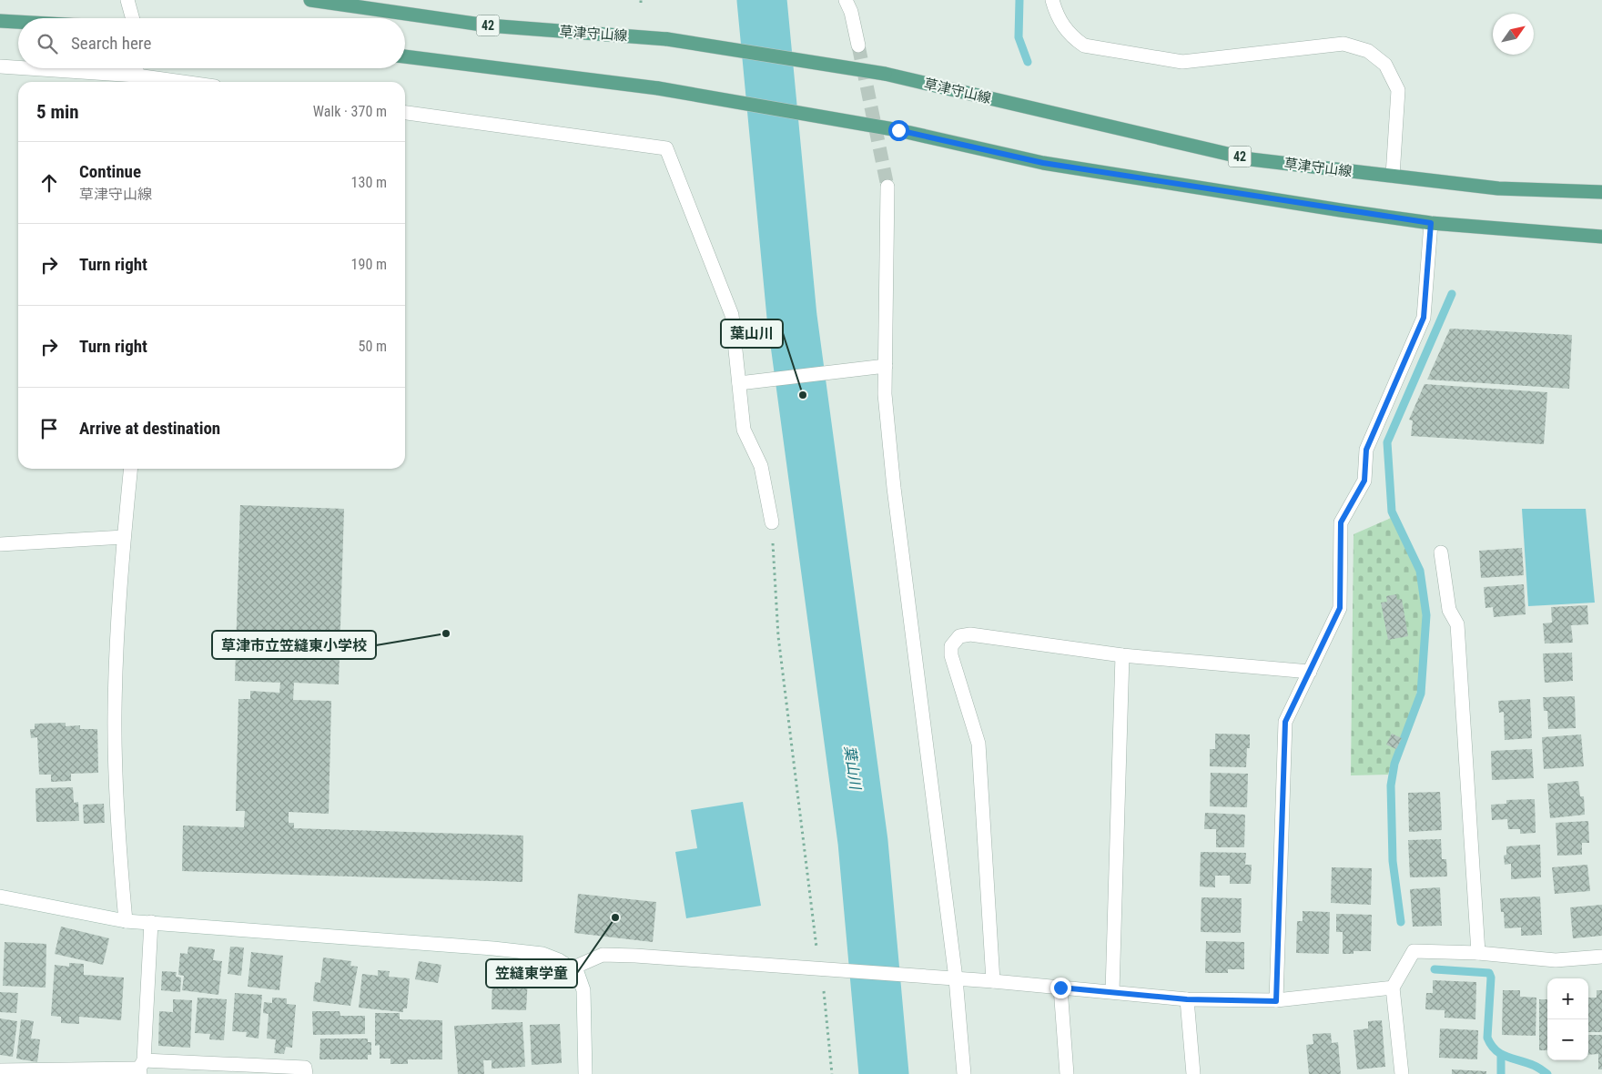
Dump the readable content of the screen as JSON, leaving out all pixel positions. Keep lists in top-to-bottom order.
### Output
{
  "streets": {
    "main road": ["42", "草津守山線"]
  },
  "water": ["葉山川"],
  "places": ["葉山川", "草津市立笠縫東小学校", "笠縫東学童"],
  "north": "top right",
  "page": {
    "search": "Search here",
    "heading": ["5 min", "Walk · 370 m"],
    "list": [
      ["Continue", "草津守山線", "130 m"],
      ["Turn right", "190 m"],
      ["Turn right", "50 m"],
      "Arrive at destination"
    ],
    "map_buttons": ["+", "−"]
  }
}
